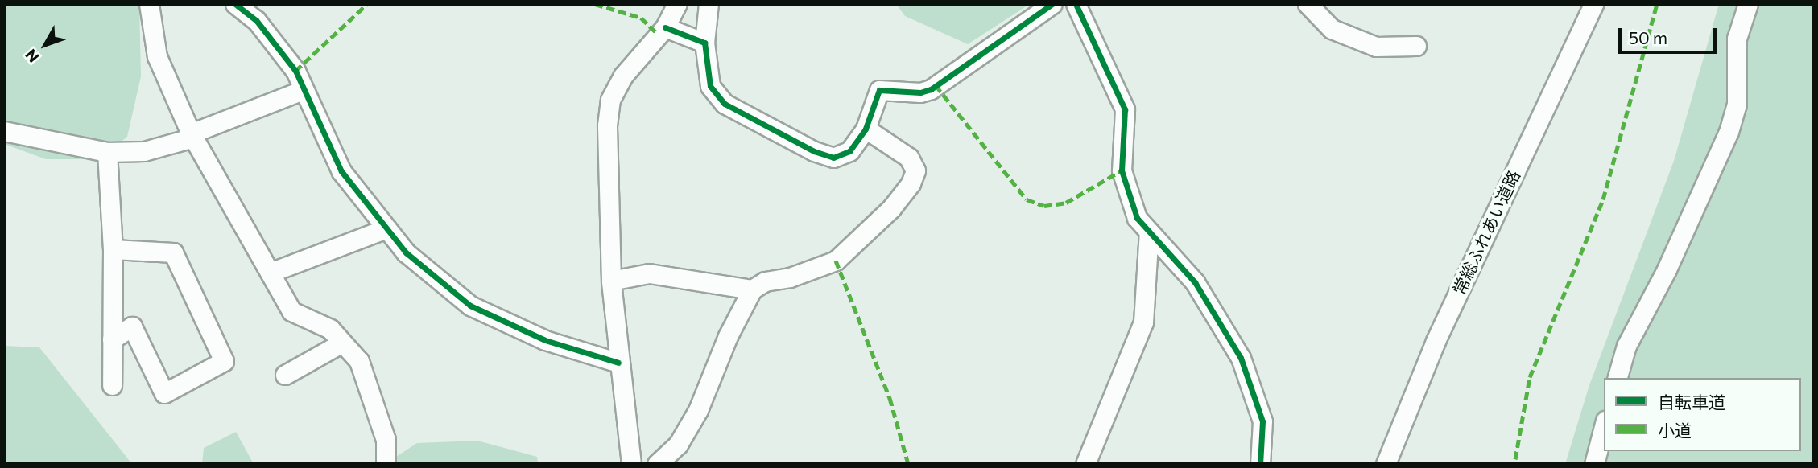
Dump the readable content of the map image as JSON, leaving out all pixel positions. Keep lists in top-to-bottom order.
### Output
{
  "streets": {
    "street": ["常総ふれあい道路"]
  },
  "legend": ["自転車道", "小道"],
  "scale_bar": "50 m",
  "north": "bottom left"
}
